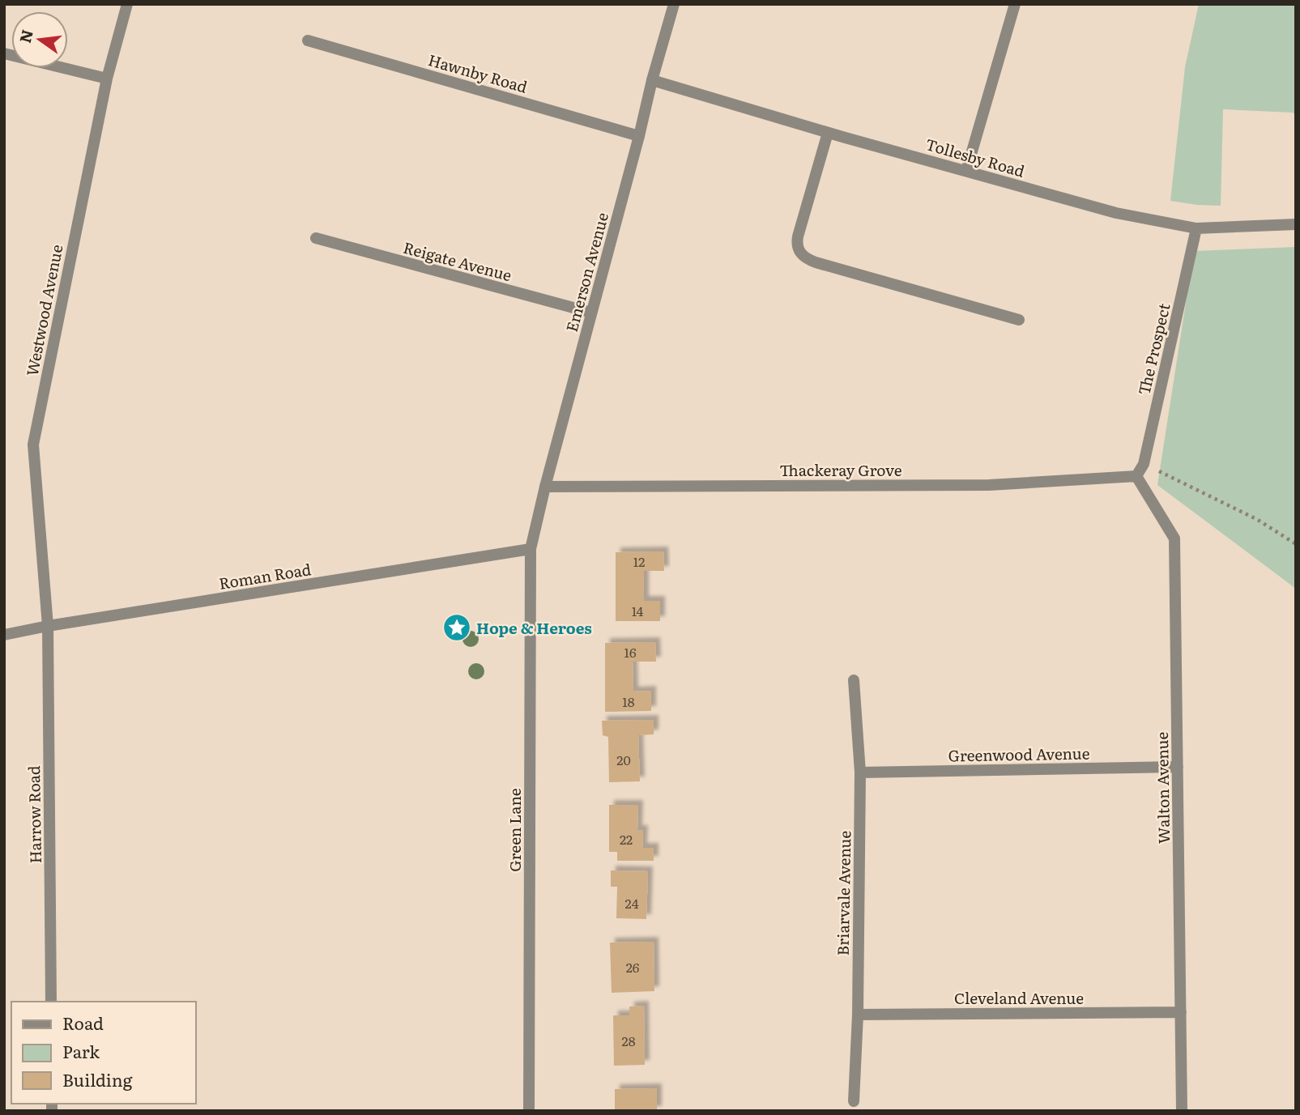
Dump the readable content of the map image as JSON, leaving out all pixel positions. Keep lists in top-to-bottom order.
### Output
{
  "streets": {
    "street": [
      "Hawnby Road",
      "Tollesby Road",
      "Reigate Avenue",
      "Emerson Avenue",
      "Westwood Avenue",
      "The Prospect",
      "Thackeray Grove",
      "Roman Road",
      "Greenwood Avenue",
      "Walton Avenue",
      "Harrow Road",
      "Green Lane",
      "Briarvale Avenue",
      "Cleveland Avenue"
    ]
  },
  "crossings": [
    ["Hawnby Road", "Emerson Avenue"],
    ["Tollesby Road", "Emerson Avenue"],
    ["Tollesby Road", "The Prospect"],
    ["Reigate Avenue", "Emerson Avenue"],
    ["Emerson Avenue", "Thackeray Grove"],
    ["Emerson Avenue", "Roman Road"],
    ["Emerson Avenue", "Green Lane"],
    ["Westwood Avenue", "Roman Road"],
    ["Westwood Avenue", "Harrow Road"],
    ["The Prospect", "Thackeray Grove"],
    ["The Prospect", "Walton Avenue"],
    ["Thackeray Grove", "Walton Avenue"],
    ["Roman Road", "Harrow Road"],
    ["Roman Road", "Green Lane"],
    ["Greenwood Avenue", "Walton Avenue"],
    ["Greenwood Avenue", "Briarvale Avenue"],
    ["Walton Avenue", "Cleveland Avenue"],
    ["Briarvale Avenue", "Cleveland Avenue"]
  ],
  "places": {
    "place": ["Hope & Heroes"]
  },
  "house_numbers": [
    "12",
    "14",
    "16",
    "18",
    "20",
    "22",
    "24",
    "26",
    "28"
  ],
  "legend": ["Road", "Park", "Building"],
  "north": "left"
}
